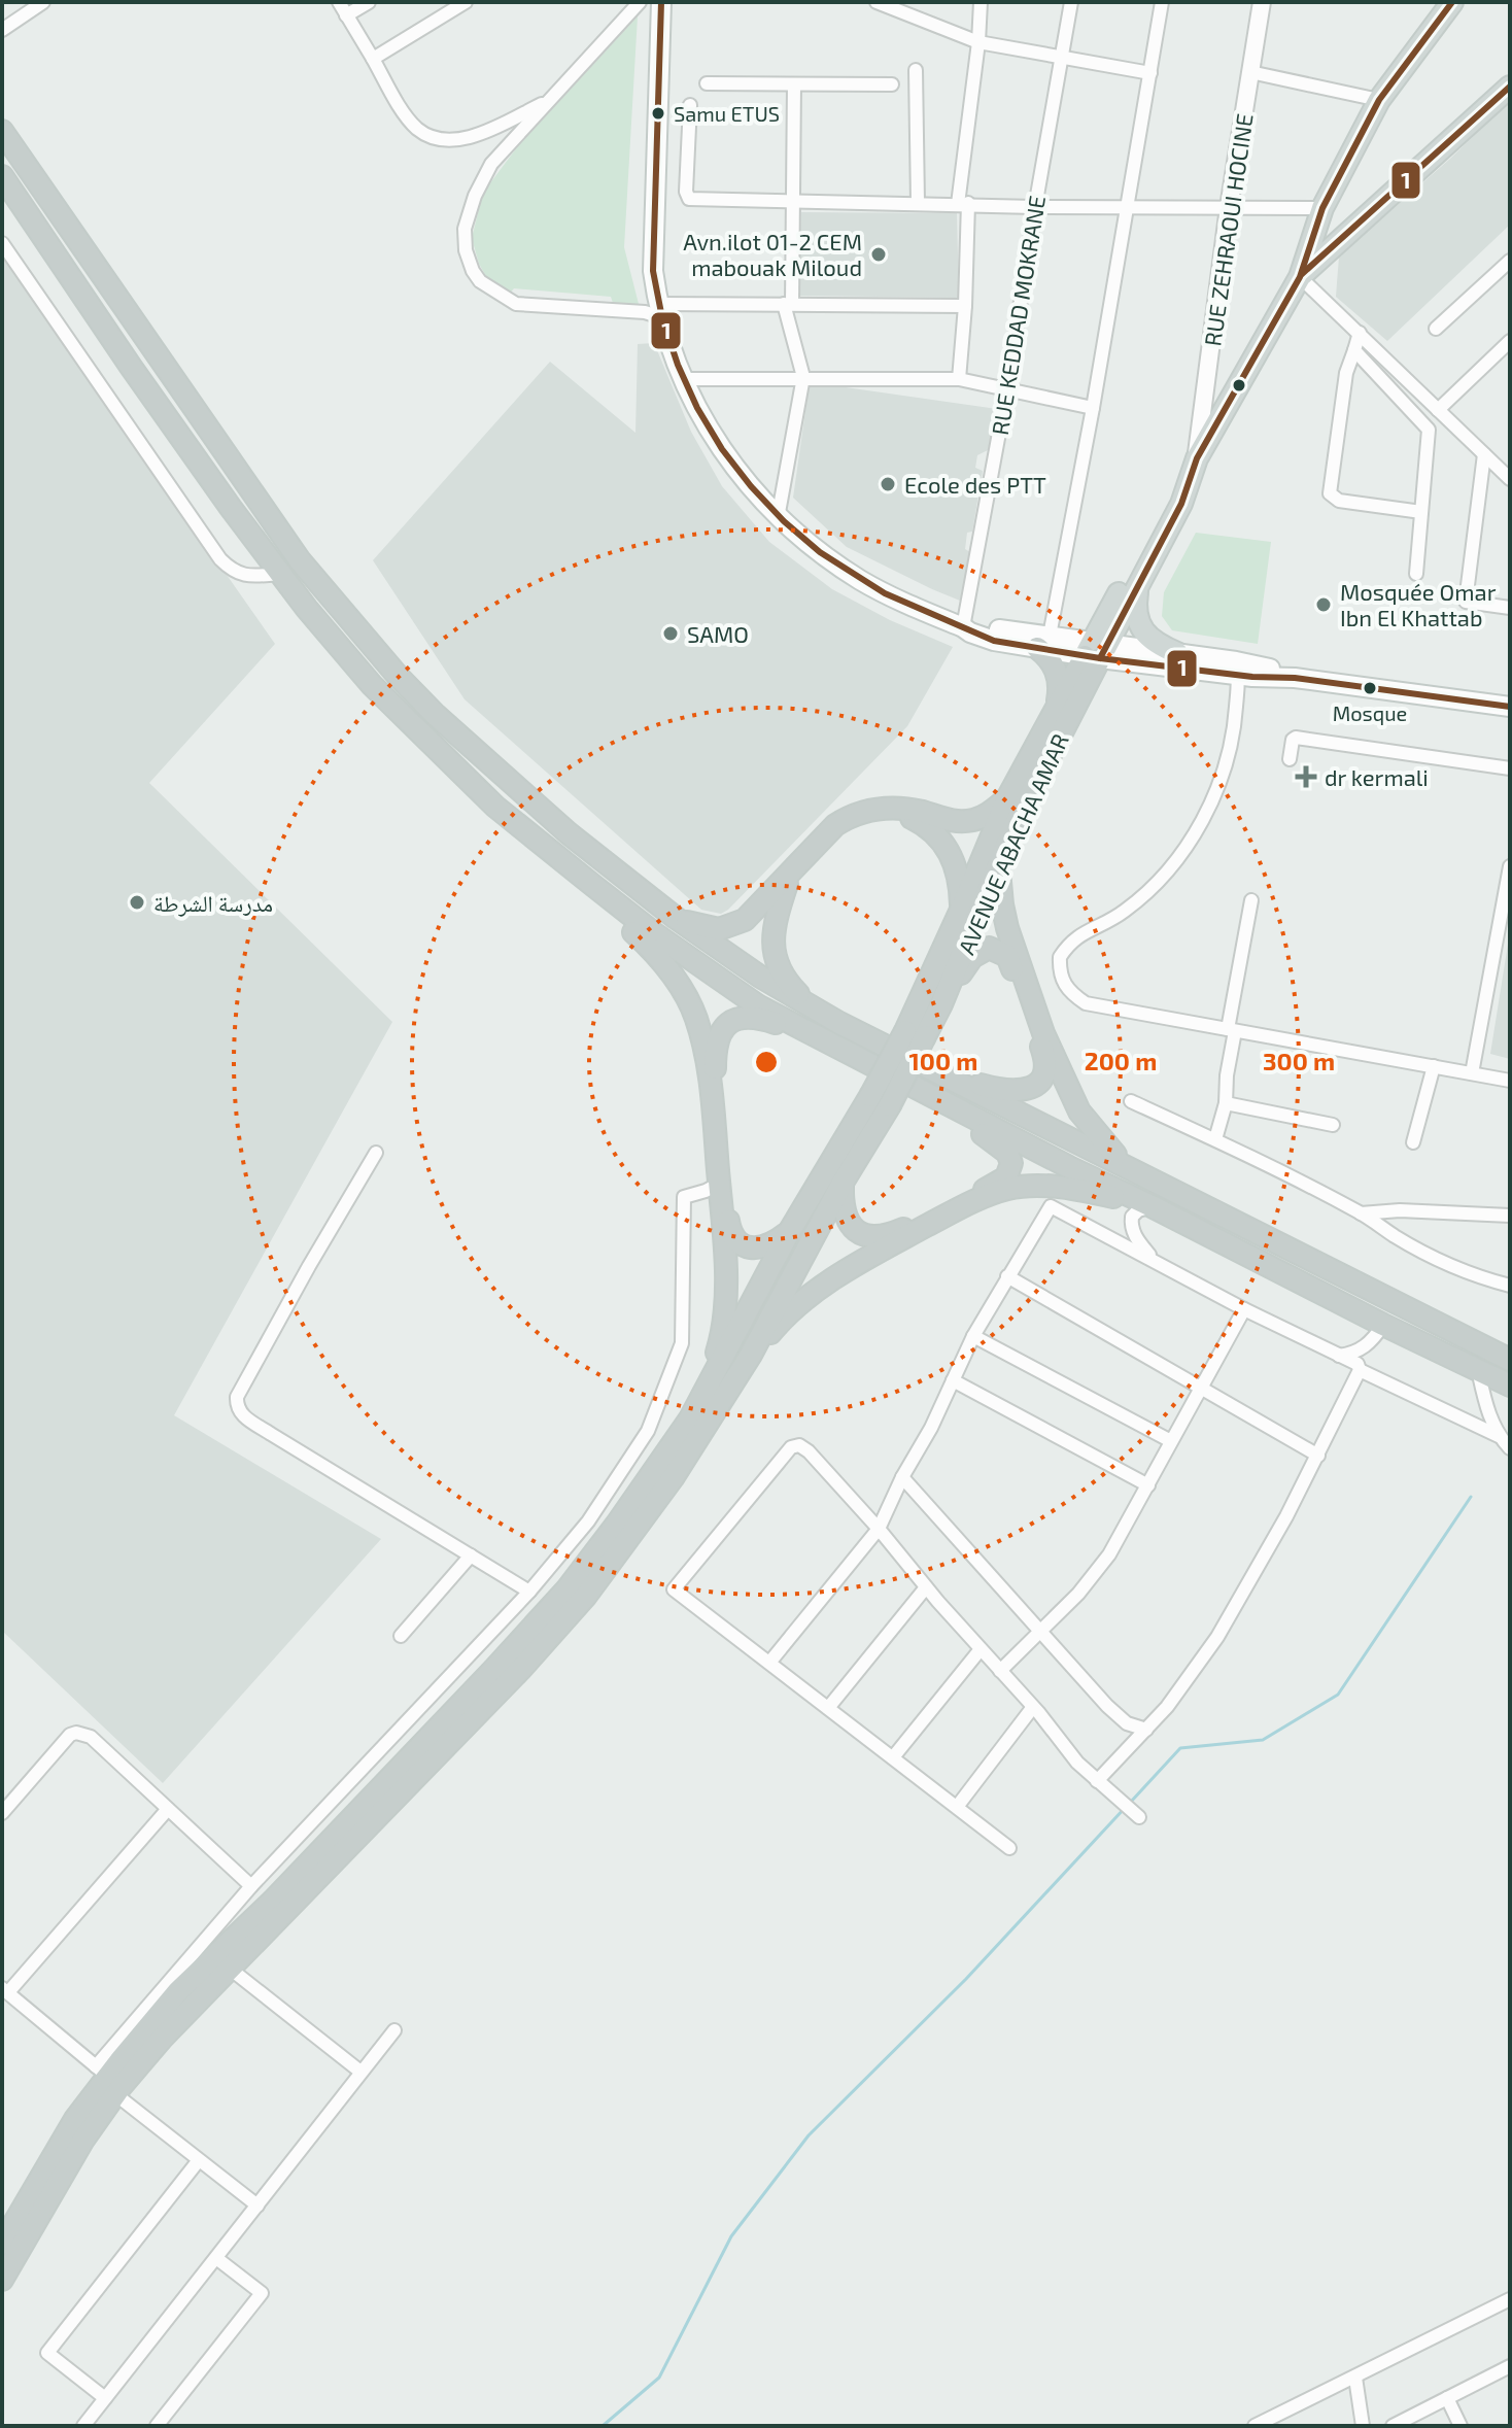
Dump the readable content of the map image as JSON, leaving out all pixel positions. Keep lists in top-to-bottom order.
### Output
{
  "streets": {
    "highway": ["AVENUE ABACHA AMAR"],
    "street": ["RUE ZEHRAOUI HOCINE", "RUE KEDDAD MOKRANE"]
  },
  "crossings": [
    ["RUE ZEHRAOUI HOCINE", "AVENUE ABACHA AMAR"]
  ],
  "places": {
    "other": [
      "Samu ETUS",
      "Avn.ilot 01-2 CEM mabouak Miloud",
      "Ecole des PTT",
      "Mosquée Omar Ibn El Khattab",
      "SAMO",
      "Mosque",
      "مدرسة الشرطة"
    ],
    "health": ["dr kermali"]
  },
  "lines": ["transit line 1"],
  "rings": ["100 m", "200 m", "300 m"]
}
